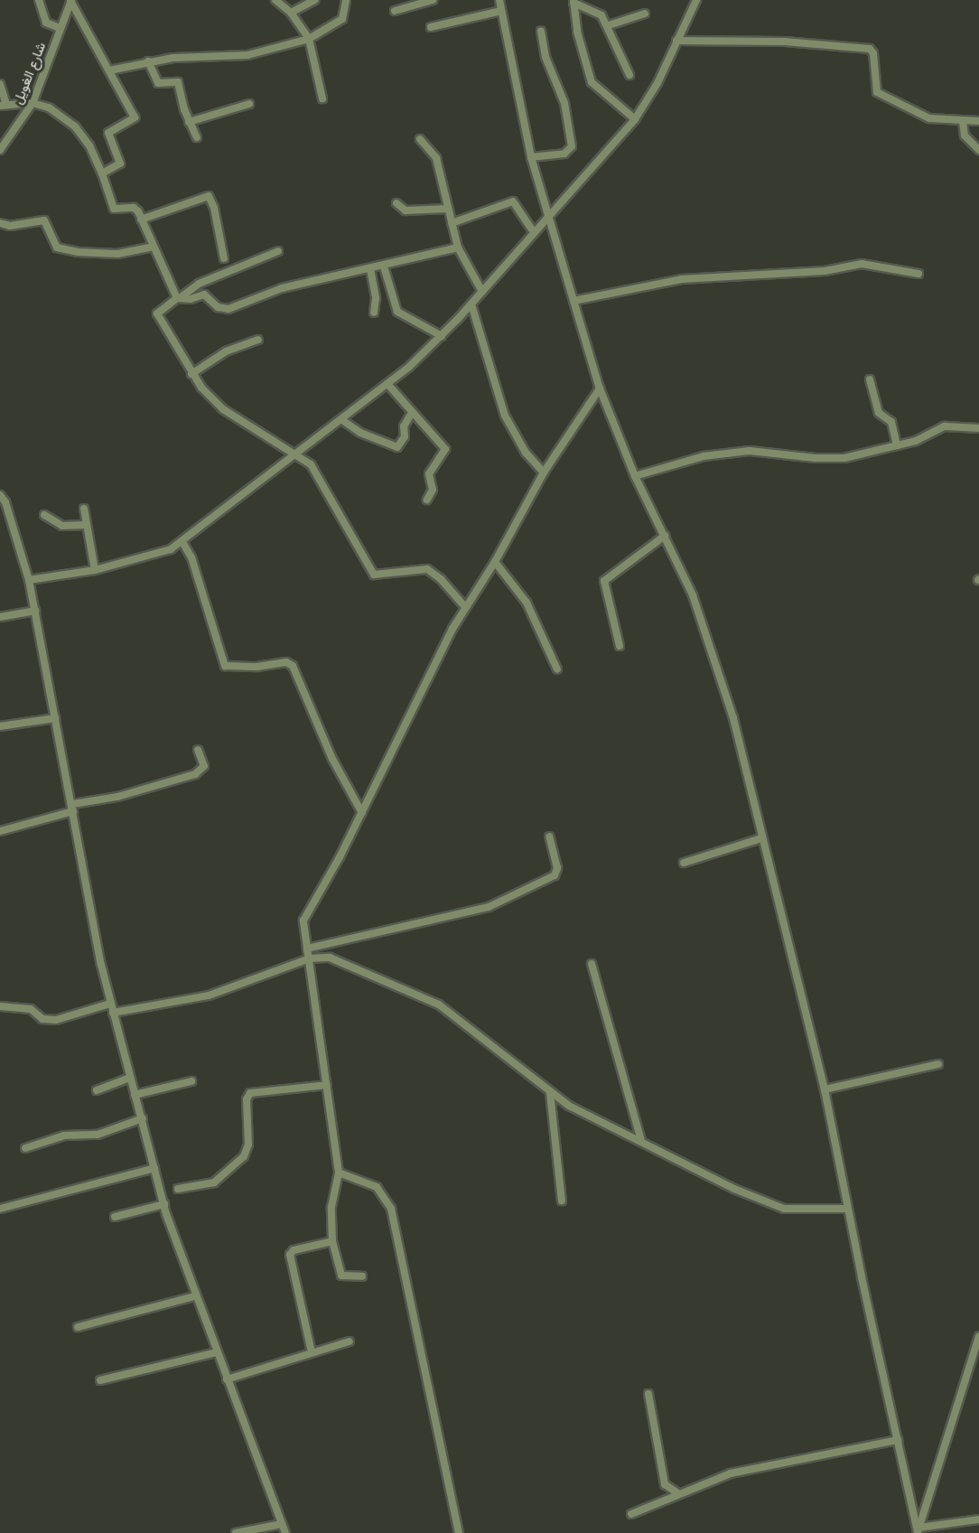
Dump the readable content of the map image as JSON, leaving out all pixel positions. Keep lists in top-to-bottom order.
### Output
{
  "streets": {
    "street": ["شارع الغويل"]
  }
}
